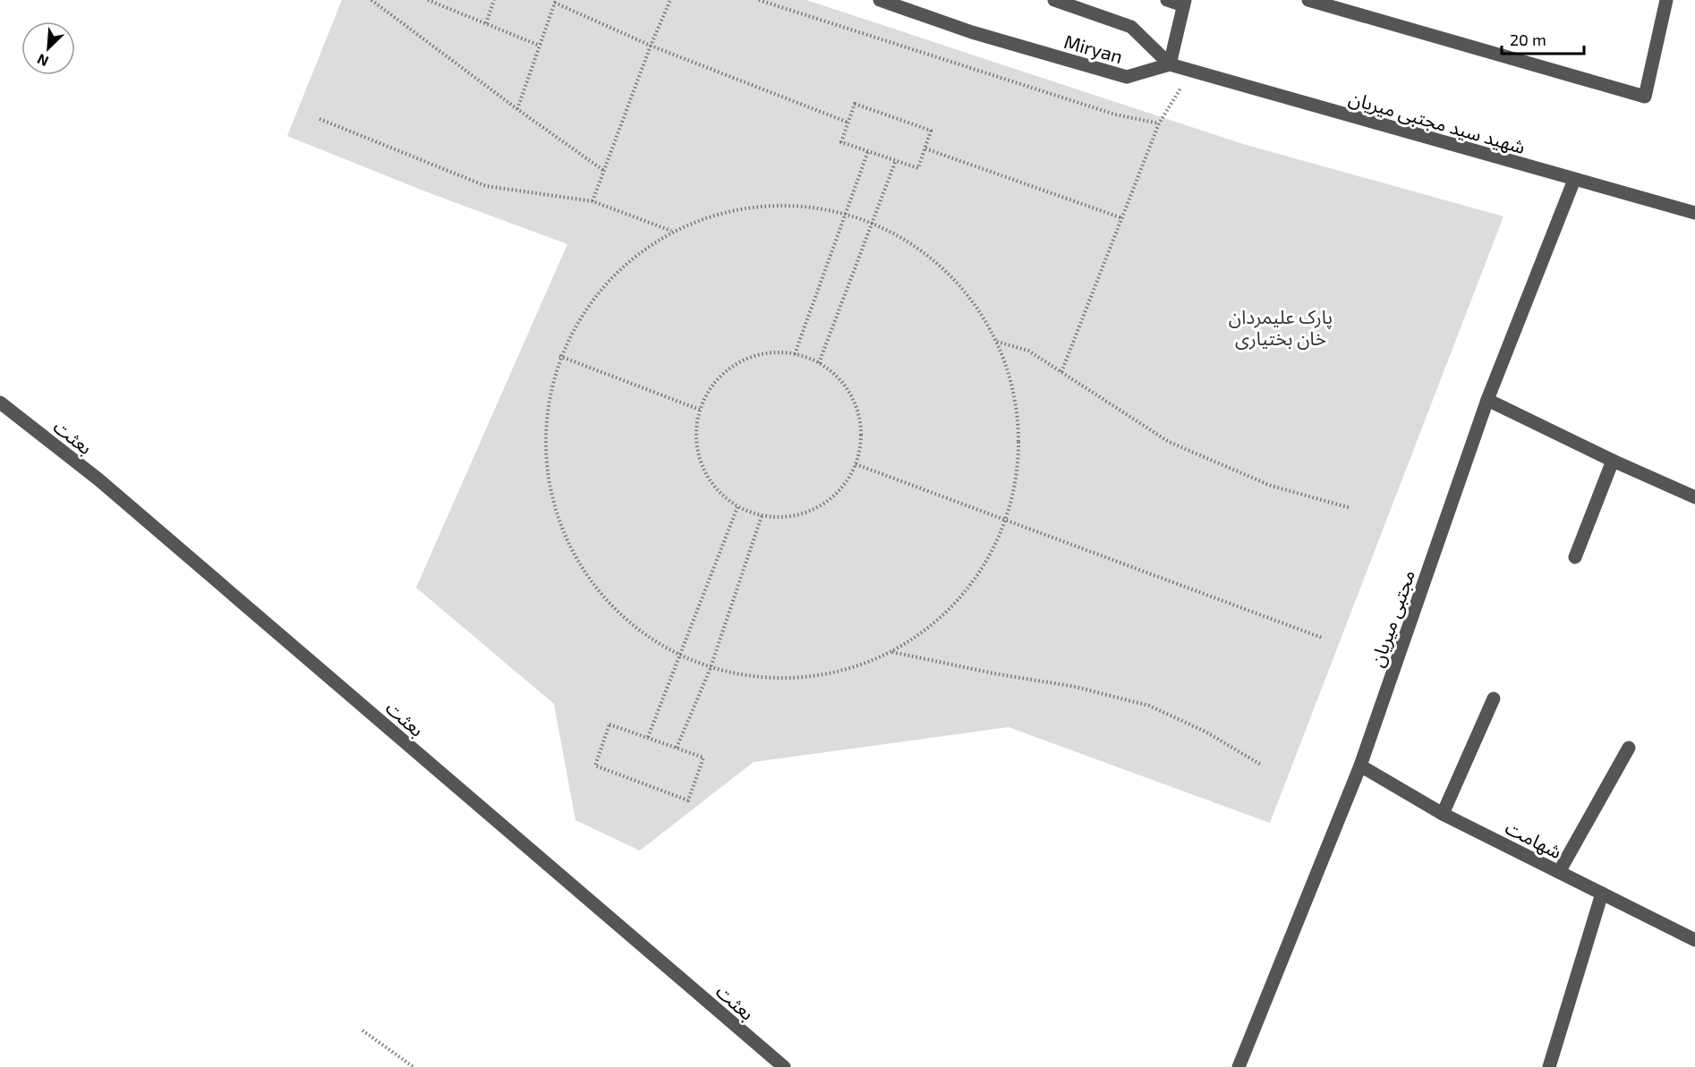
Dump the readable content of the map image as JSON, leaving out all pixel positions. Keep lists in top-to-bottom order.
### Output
{
  "streets": {
    "street": [
      "Miryan",
      "شهید سید مجتبی میریان",
      "بعثت",
      "مجتبی میریان",
      "شهامت"
    ]
  },
  "crossings": [
    ["Miryan", "شهید سید مجتبی میریان"],
    ["شهید سید مجتبی میریان", "مجتبی میریان"],
    ["مجتبی میریان", "شهامت"]
  ],
  "parks": ["پارک علیمردان خان بختیاری"],
  "scale_bar": "20 m",
  "north": "bottom left"
}
